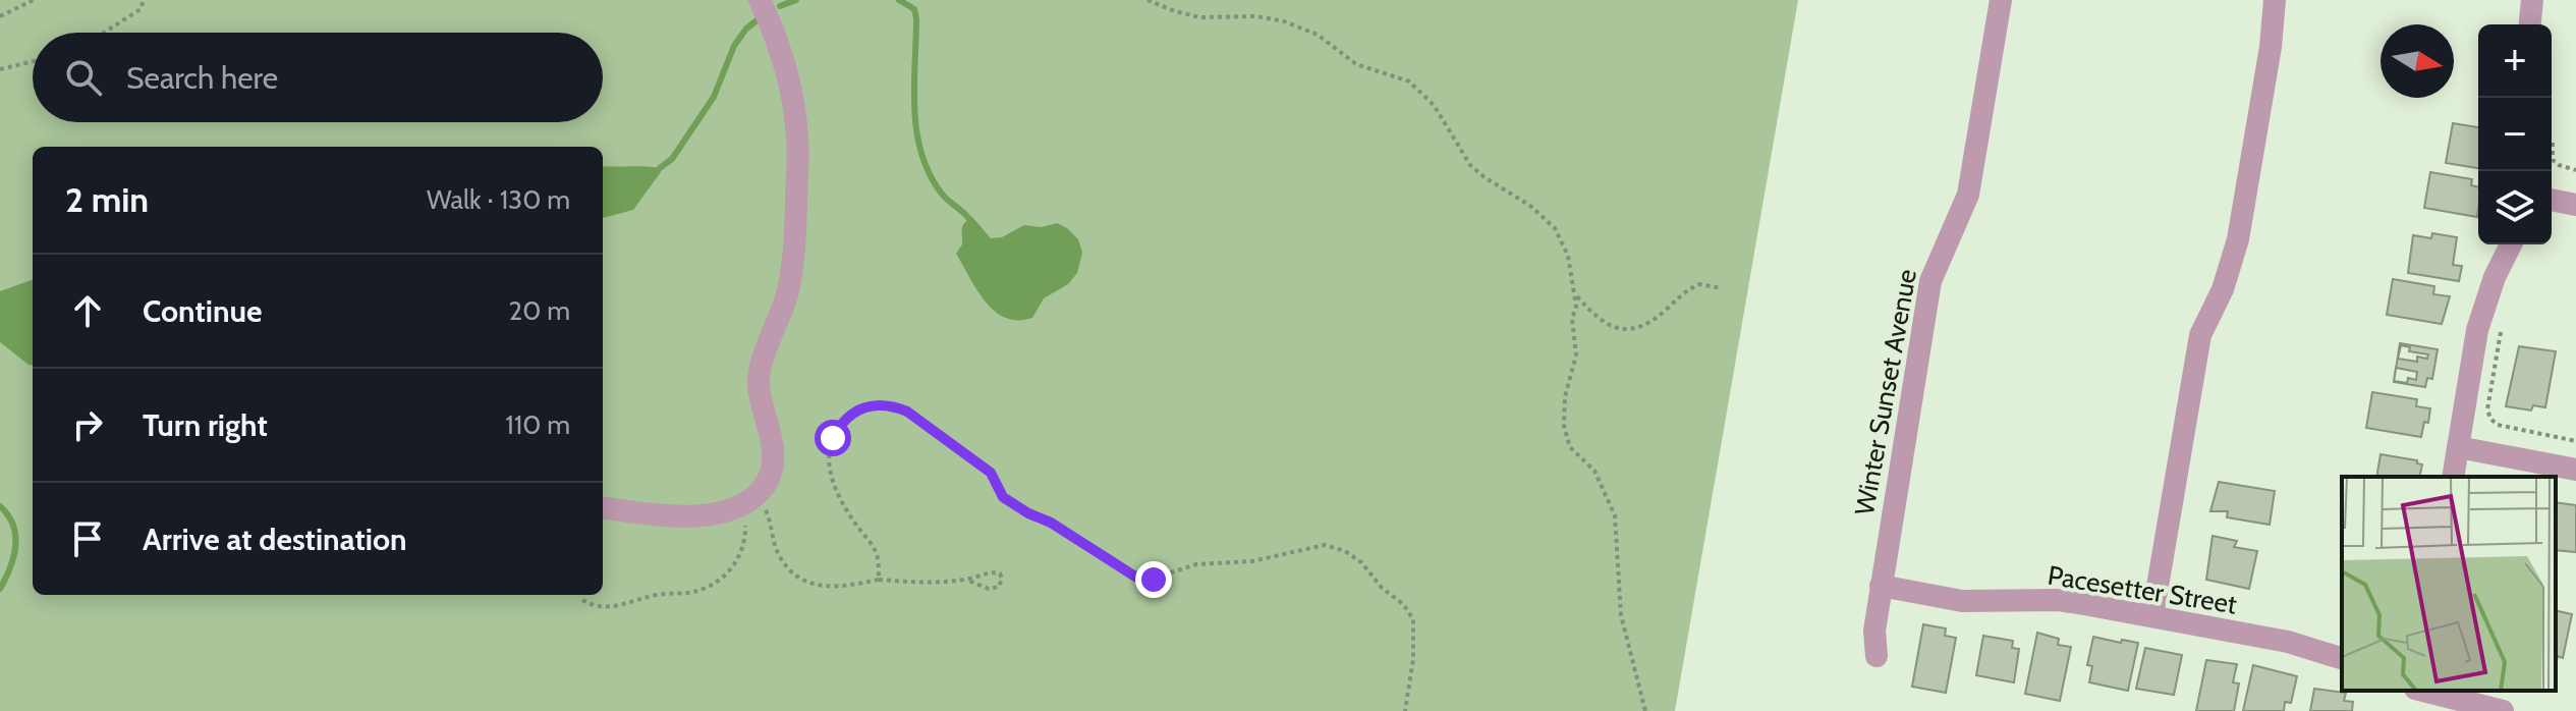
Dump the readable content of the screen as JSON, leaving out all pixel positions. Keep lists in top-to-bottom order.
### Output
{
  "streets": {
    "street": ["Winter Sunset Avenue", "Pacesetter Street"]
  },
  "crossings": [
    ["Winter Sunset Avenue", "Pacesetter Street"]
  ],
  "north": "right",
  "page": {
    "map_buttons": ["+", "−"],
    "search": "Search here",
    "heading": ["2 min", "Walk · 130 m"],
    "list": [
      ["Continue", "20 m"],
      ["Turn right", "110 m"],
      "Arrive at destination"
    ]
  }
}
